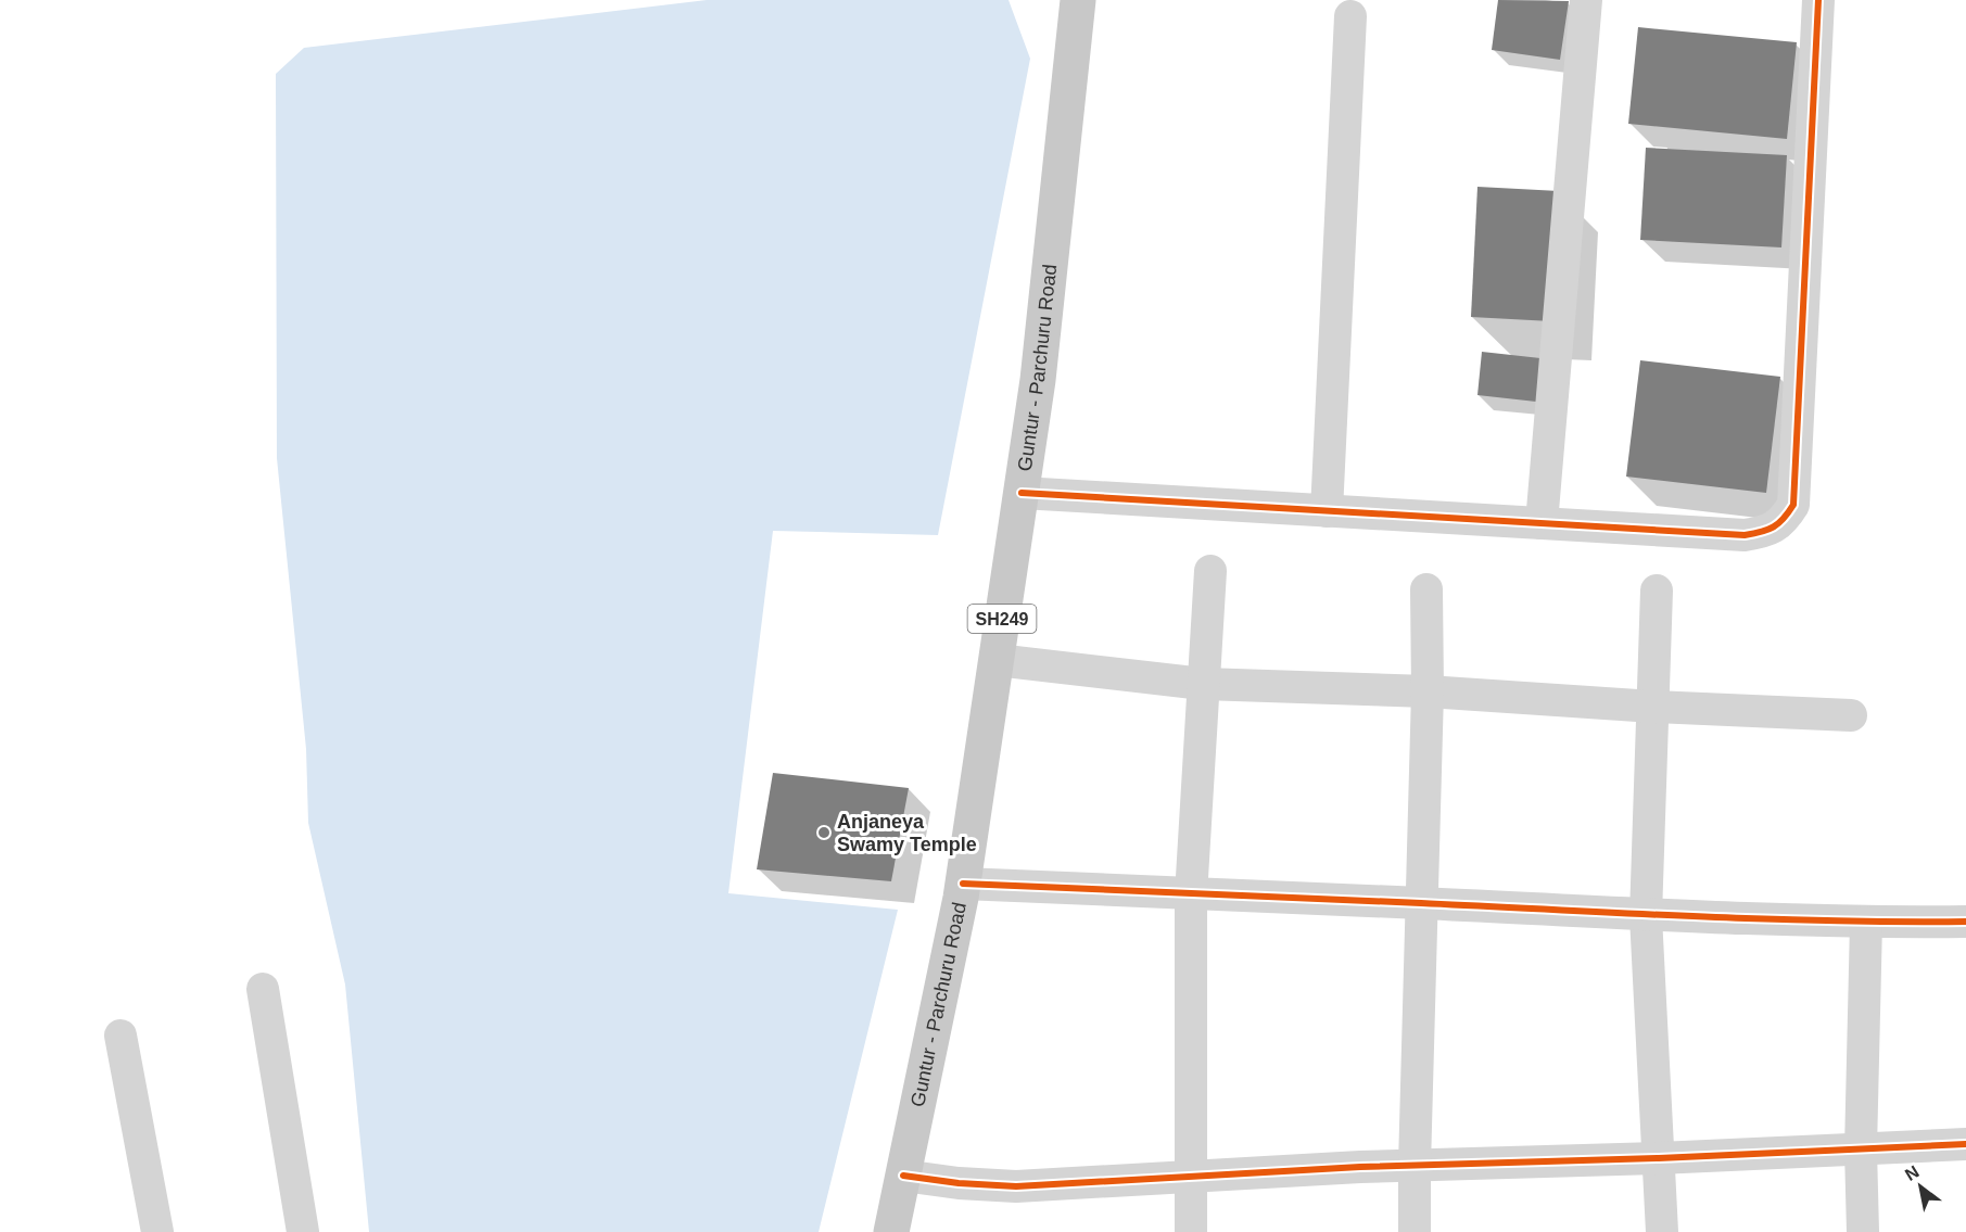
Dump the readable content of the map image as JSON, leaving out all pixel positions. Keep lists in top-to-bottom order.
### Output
{
  "streets": {
    "main road": ["Guntur - Parchuru Road", "SH249"]
  },
  "places": ["Anjaneya Swamy Temple"],
  "north": "top left"
}
